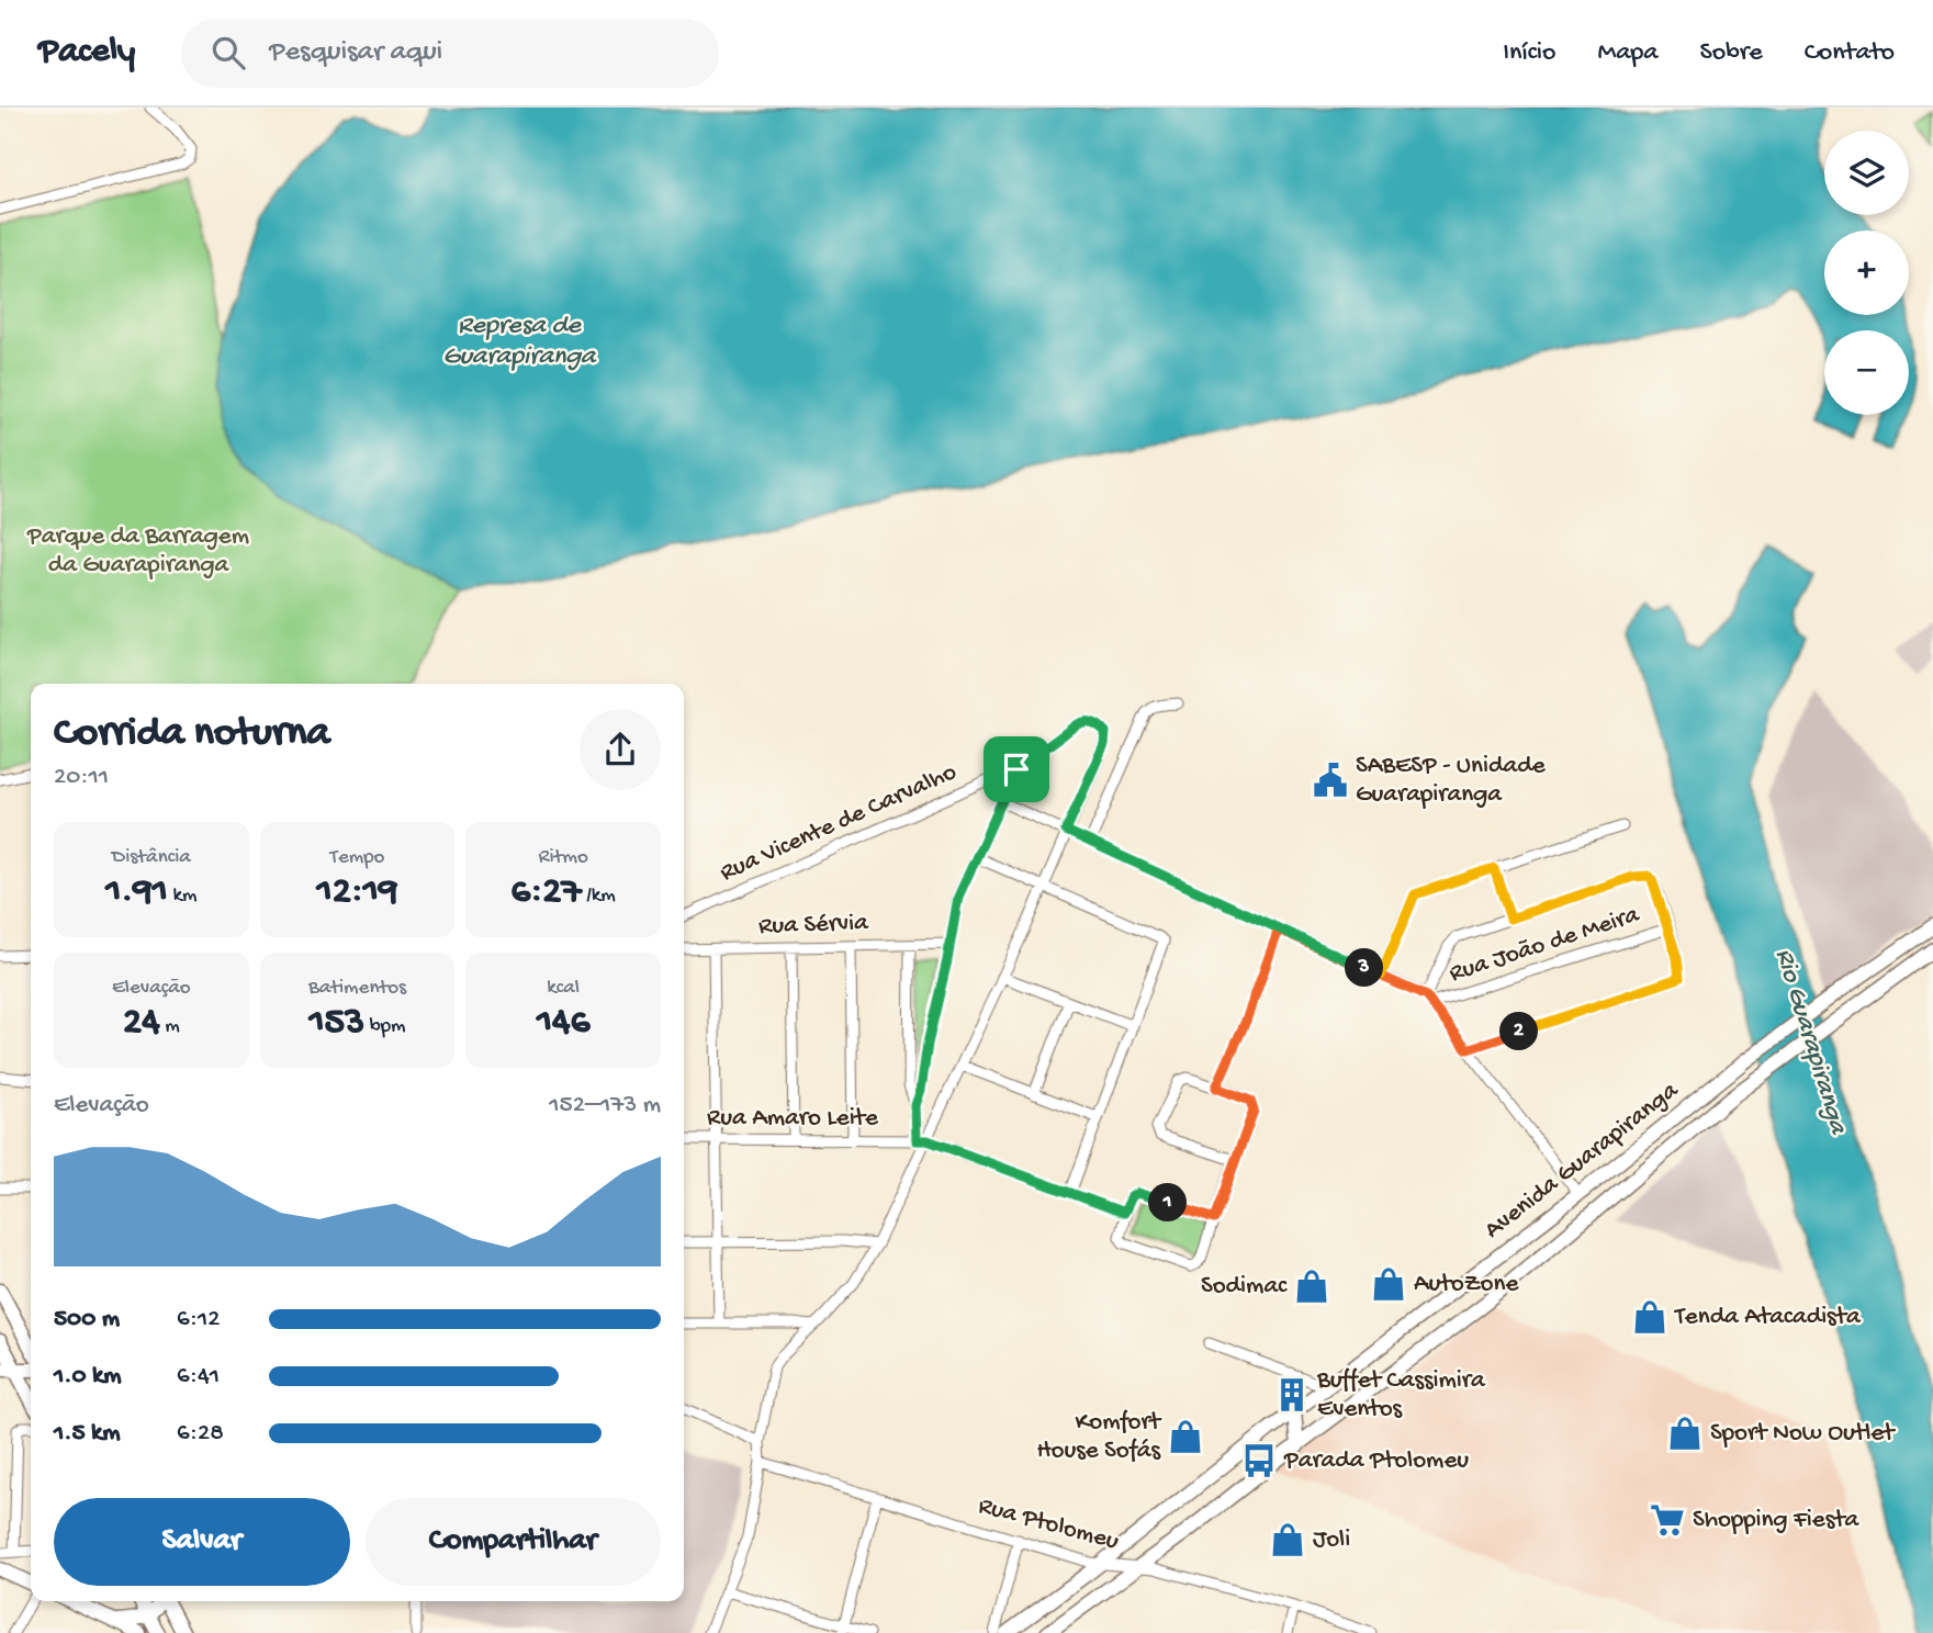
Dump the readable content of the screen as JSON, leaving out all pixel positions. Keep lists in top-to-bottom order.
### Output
{
  "streets": {
    "main road": ["Avenida Guarapiranga"],
    "street": [
      "Rua Vicente de Carvalho",
      "Rua Sérvia",
      "Rua João de Meira",
      "Rua Amaro Leite",
      "Rua Ptolomeu"
    ]
  },
  "crossings": [
    ["Avenida Guarapiranga", "Rua Ptolomeu"]
  ],
  "water": ["Represa de Guarapiranga", "Rio Guarapiranga"],
  "parks": ["Parque da Barragem da Guarapiranga"],
  "places": {
    "public building": ["SABESP - Unidade Guarapiranga"],
    "shop": [
      "AutoZone",
      "Sodimac",
      "Tenda Atacadista",
      "Sport Now Outlet",
      "Komfort House Sofás",
      "Joli"
    ],
    "building": ["Buffet Cassimira Eventos"],
    "bus stop": ["Parada Ptolomeu"],
    "supermarket": ["Shopping Fiesta"]
  },
  "page": {
    "header": "Pacely",
    "search": "Pesquisar aqui",
    "nav": [
      "Início",
      "Mapa",
      "Sobre",
      "Contato"
    ],
    "map_buttons": ["+", "−"],
    "heading": ["Corrida noturna", "20:11"],
    "stats": [
      ["Distância", "1.91 km"],
      ["Tempo", "12:19"],
      ["Ritmo", "6:27 /km"],
      ["Elevação", "24 m"],
      ["Batimentos", "153 bpm"],
      ["kcal", "146"]
    ],
    "pins": ["3", "2", "1"],
    "chart": ["Elevação", "152–173 m"],
    "list": [
      {
        "name": "500 m",
        "note": "6:12"
      },
      {
        "name": "1.0 km",
        "note": "6:41"
      },
      {
        "name": "1.5 km",
        "note": "6:28"
      }
    ],
    "buttons": ["Salvar", "Compartilhar"]
  }
}
